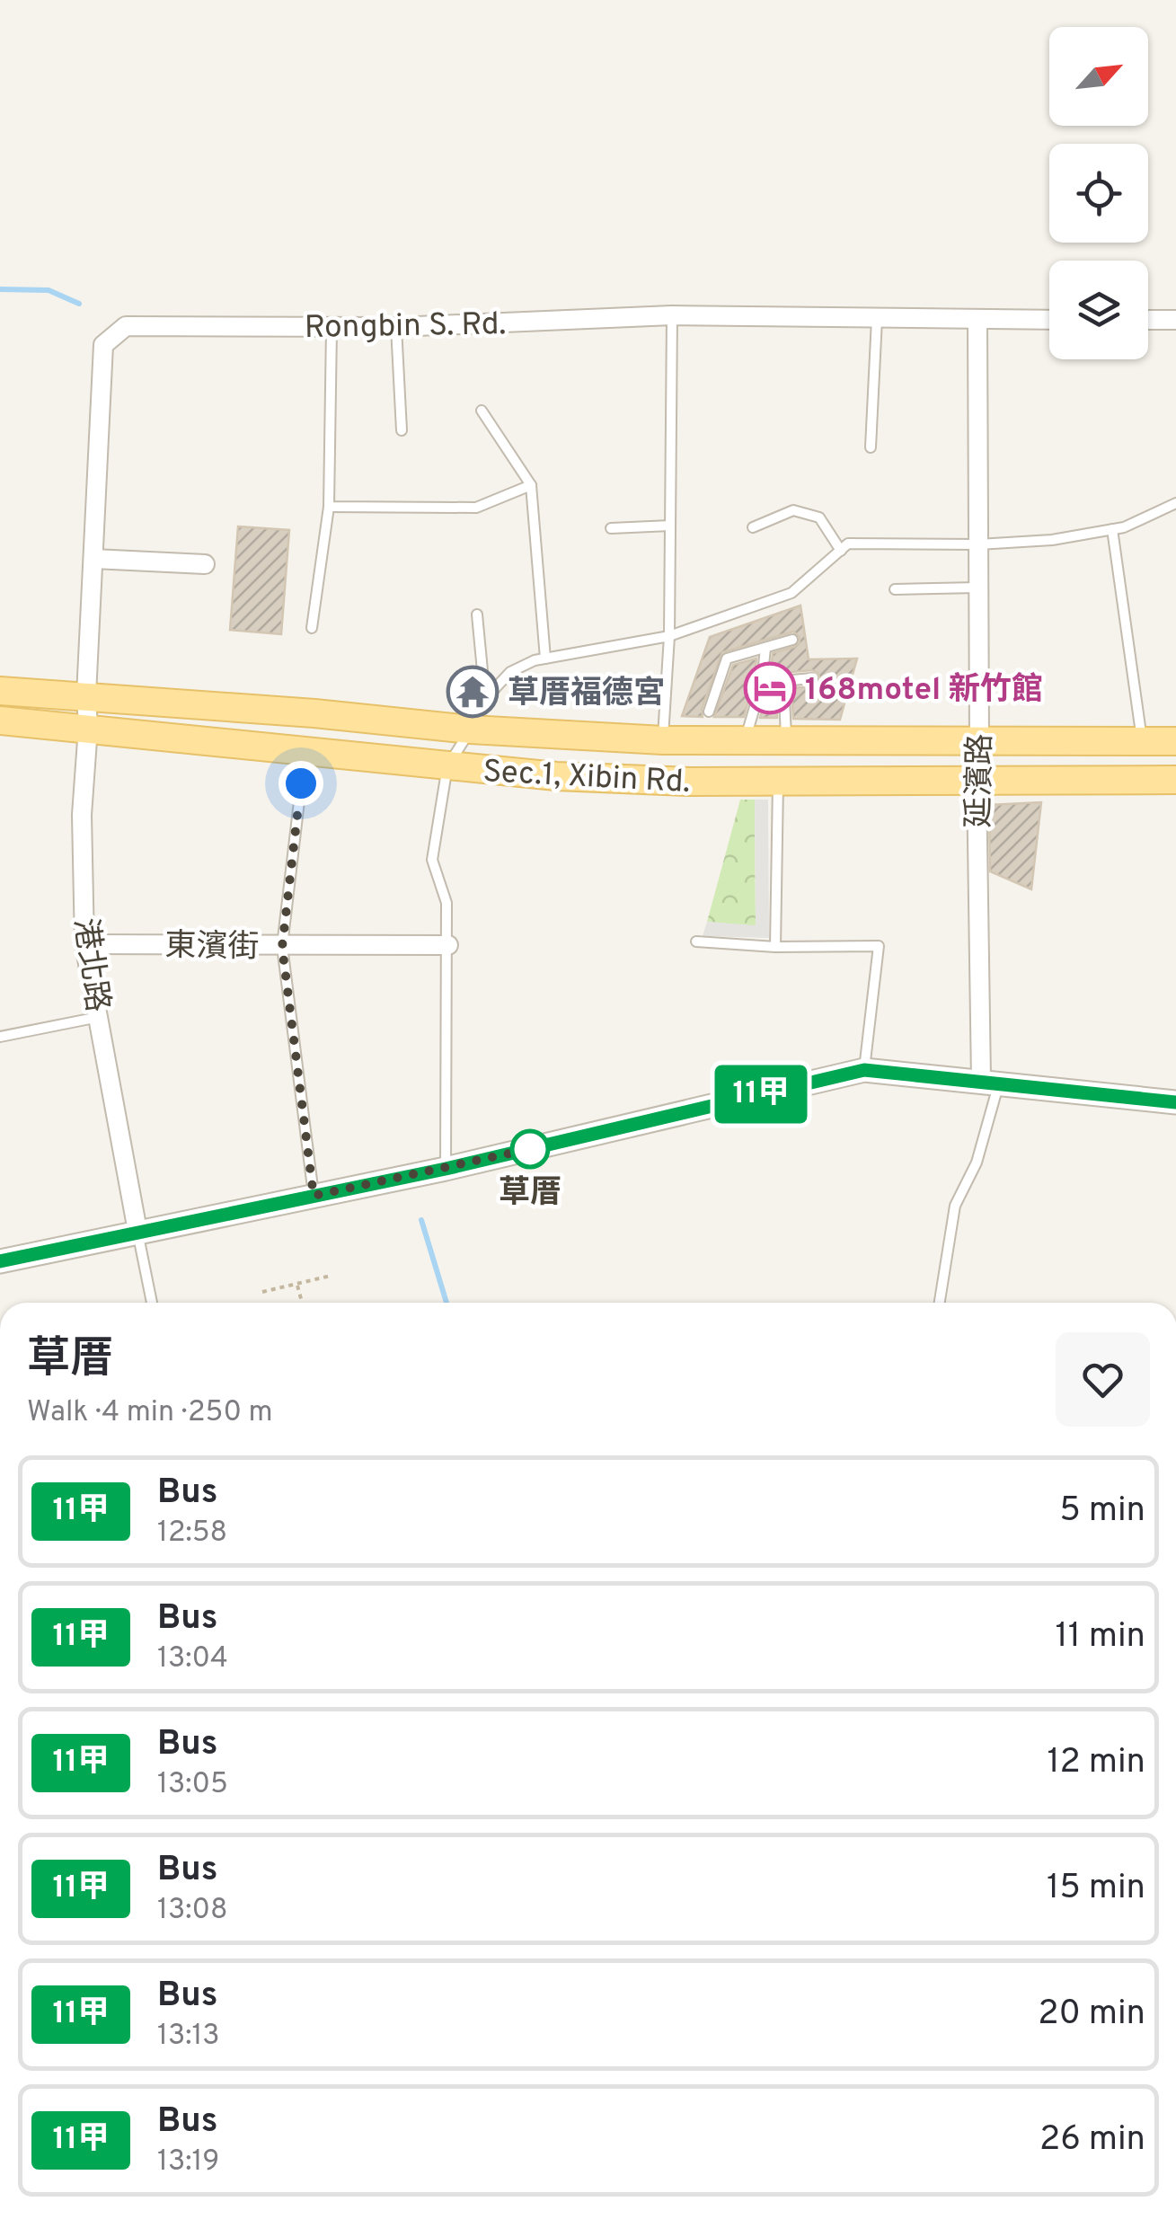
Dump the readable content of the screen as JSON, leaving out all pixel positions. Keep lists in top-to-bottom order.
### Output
{
  "streets": {
    "main road": ["Sec.1, Xibin Rd."],
    "street": [
      "Rongbin S. Rd.",
      "延濱路",
      "東濱街",
      "港北路"
    ]
  },
  "crossings": [
    ["Rongbin S. Rd.", "Sec.1, Xibin Rd."],
    ["Rongbin S. Rd.", "延濱路"],
    ["Rongbin S. Rd.", "港北路"],
    ["Sec.1, Xibin Rd.", "延濱路"],
    ["Sec.1, Xibin Rd.", "港北路"],
    ["東濱街", "港北路"]
  ],
  "places": {
    "hotel": ["168motel 新竹館"],
    "temple": ["草厝福德宮"],
    "other": ["草厝"]
  },
  "lines": ["bus line 11甲"],
  "north": "top right",
  "page": {
    "on_map": "11甲",
    "heading": ["草厝", "Walk · 4 min · 250 m"],
    "list": [
      {
        "mark": "11甲",
        "name": "Bus",
        "note": "12:58",
        "value": "5 min"
      },
      {
        "mark": "11甲",
        "name": "Bus",
        "note": "13:04",
        "value": "11 min"
      },
      {
        "mark": "11甲",
        "name": "Bus",
        "note": "13:05",
        "value": "12 min"
      },
      {
        "mark": "11甲",
        "name": "Bus",
        "note": "13:08",
        "value": "15 min"
      },
      {
        "mark": "11甲",
        "name": "Bus",
        "note": "13:13",
        "value": "20 min"
      },
      {
        "mark": "11甲",
        "name": "Bus",
        "note": "13:19",
        "value": "26 min"
      }
    ]
  }
}
